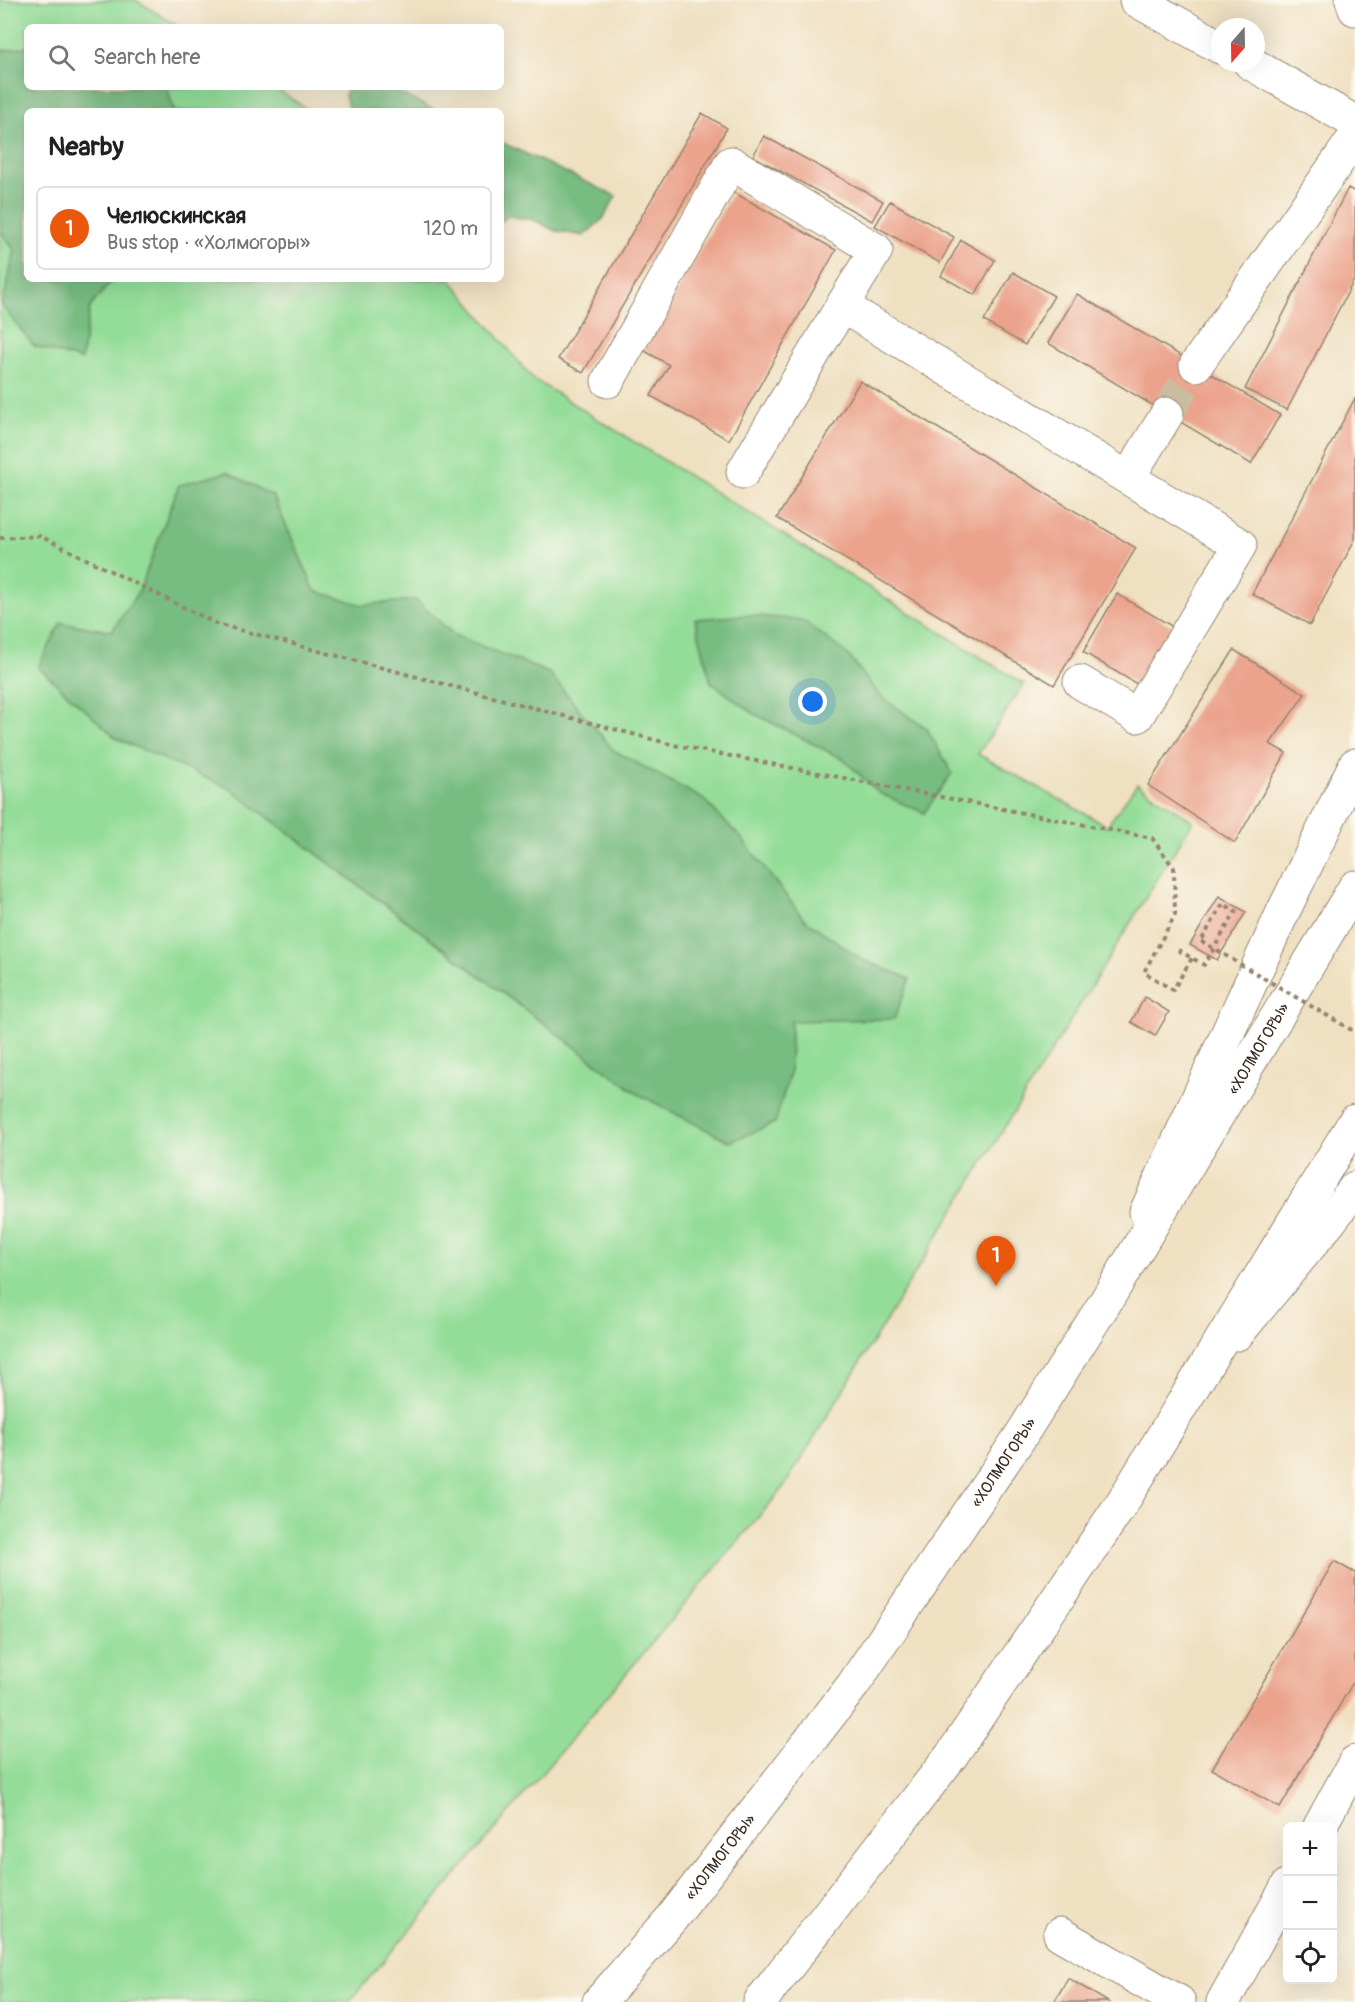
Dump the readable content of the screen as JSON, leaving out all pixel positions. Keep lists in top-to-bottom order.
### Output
{
  "streets": {
    "main road": ["«ХОЛМОГОРЫ»"]
  },
  "north": "bottom",
  "page": {
    "search": "Search here",
    "heading": "Nearby",
    "list": [
      {
        "mark": "1",
        "name": "Челюскинская",
        "note": "Bus stop · «Холмогоры»",
        "value": "120 m"
      }
    ],
    "pins": "1",
    "map_buttons": ["+", "−"]
  }
}
